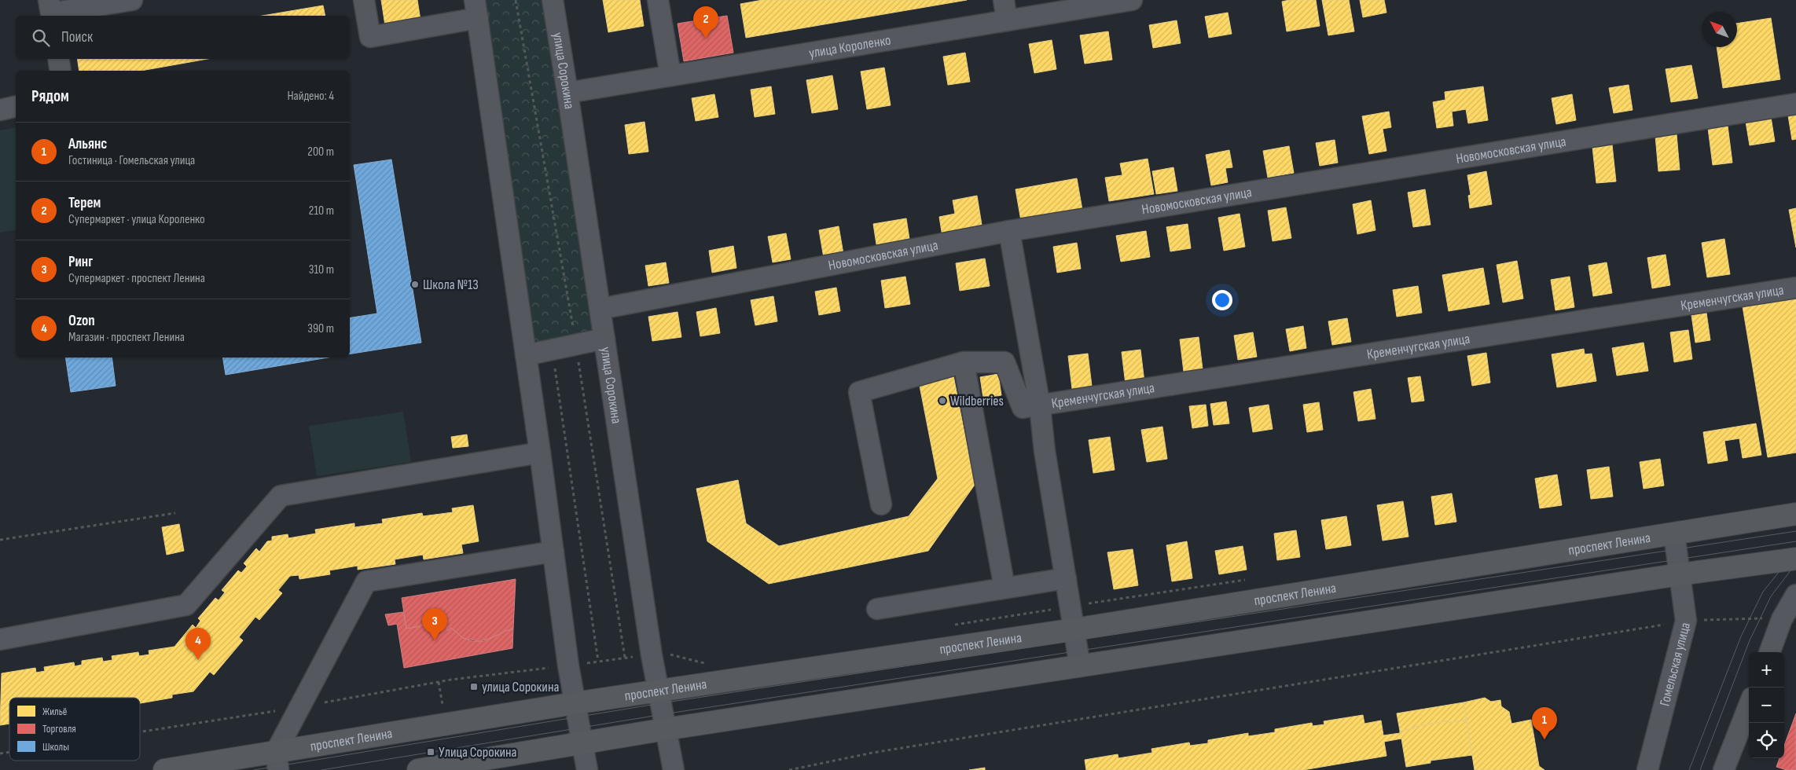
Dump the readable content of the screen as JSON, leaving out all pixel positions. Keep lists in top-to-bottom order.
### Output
{
  "streets": {
    "main road": ["проспект Ленина"],
    "street": [
      "улица Короленко",
      "улица Сорокина",
      "Новомосковская улица",
      "Кременчугская улица",
      "Гомельская улица"
    ]
  },
  "crossings": [
    ["улица Короленко", "улица Сорокина"],
    ["улица Сорокина", "Новомосковская улица"],
    ["улица Сорокина", "проспект Ленина"],
    ["проспект Ленина", "Гомельская улица"]
  ],
  "places": {
    "other": ["Школа №13", "Wildberries"],
    "transit": ["улица Сорокина", "Улица Сорокина"]
  },
  "legend": ["Жильё", "Торговля", "Школы"],
  "north": "top left",
  "page": {
    "pins": [
      "2",
      "3",
      "4",
      "1"
    ],
    "search": "Поиск",
    "heading": ["Рядом", "Найдено: 4"],
    "list": [
      {
        "mark": "1",
        "name": "Альянс",
        "note": "Гостиница · Гомельская улица",
        "value": "200 m"
      },
      {
        "mark": "2",
        "name": "Терем",
        "note": "Супермаркет · улица Короленко",
        "value": "210 m"
      },
      {
        "mark": "3",
        "name": "Ринг",
        "note": "Супермаркет · проспект Ленина",
        "value": "310 m"
      },
      {
        "mark": "4",
        "name": "Ozon",
        "note": "Магазин · проспект Ленина",
        "value": "390 m"
      }
    ],
    "map_buttons": ["+", "−"]
  }
}
